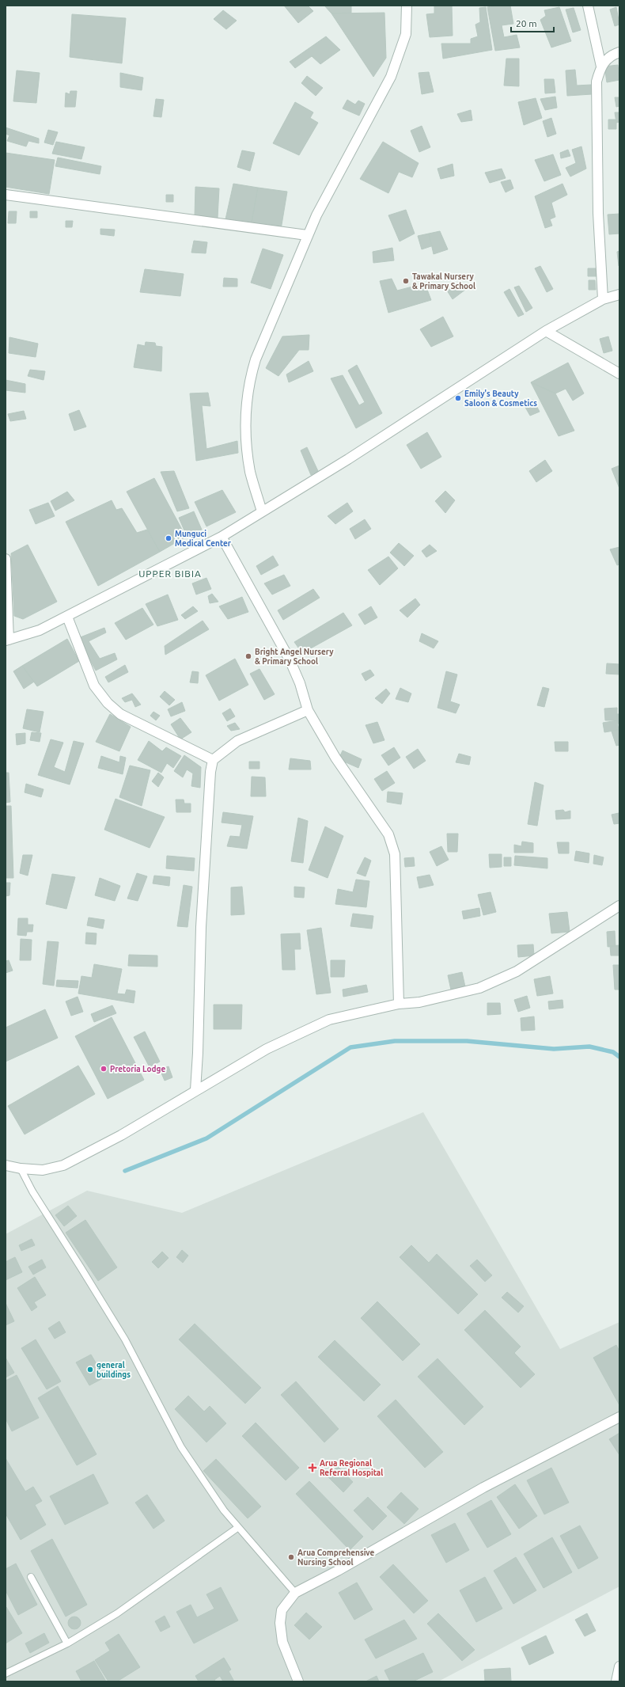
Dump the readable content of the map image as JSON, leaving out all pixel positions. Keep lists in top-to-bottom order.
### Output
{
  "districts": ["UPPER BIBIA"],
  "places": {
    "other": [
      "Tawakal Nursery & Primary School",
      "Emily's Beauty Saloon & Cosmetics",
      "Munguci Medical Center",
      "Bright Angel Nursery & Primary School",
      "Pretoria Lodge",
      "general buildings",
      "Arua Comprehensive Nursing School"
    ],
    "health": ["Arua Regional Referral Hospital"]
  },
  "scale_bar": "20 m"
}
